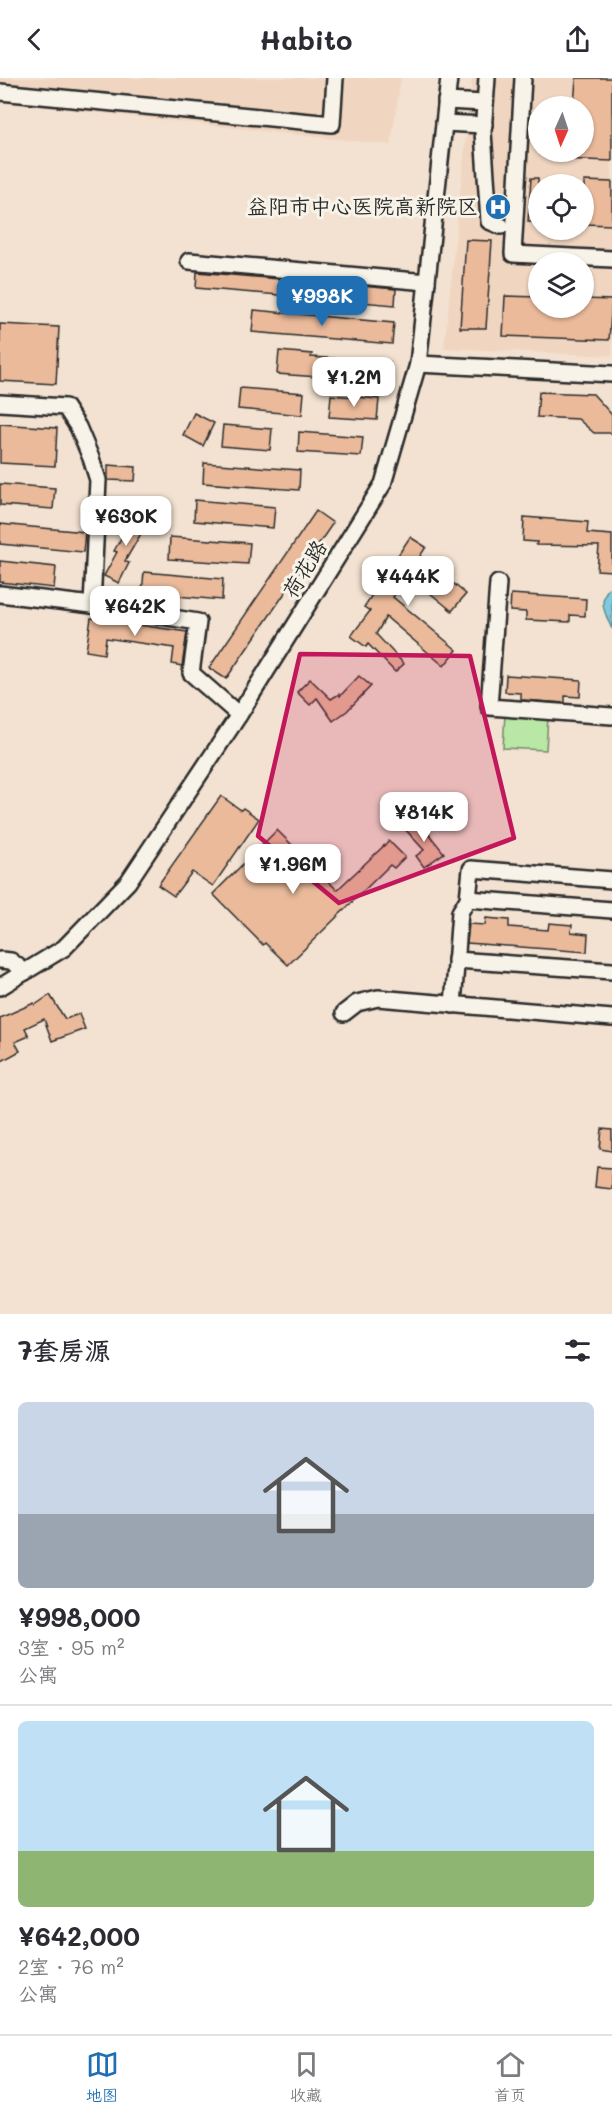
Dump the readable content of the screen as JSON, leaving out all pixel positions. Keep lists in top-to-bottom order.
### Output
{
  "streets": {
    "street": ["荷花路"]
  },
  "places": {
    "hospital": ["益阳市中心医院高新院区"]
  },
  "north": "bottom",
  "page": {
    "header": "Habito",
    "price": [
      "¥998K",
      "¥1.2M",
      "¥630K",
      "¥444K",
      "¥642K",
      "¥814K",
      "¥1.96M"
    ],
    "heading": "7套房源",
    "list": [
      {
        "name": "¥998,000",
        "note": "3室 · 95 m² · 公寓"
      },
      {
        "name": "¥642,000",
        "note": "2室 · 76 m² · 公寓"
      }
    ],
    "tabs": ["地图", "收藏", "首页"]
  }
}
